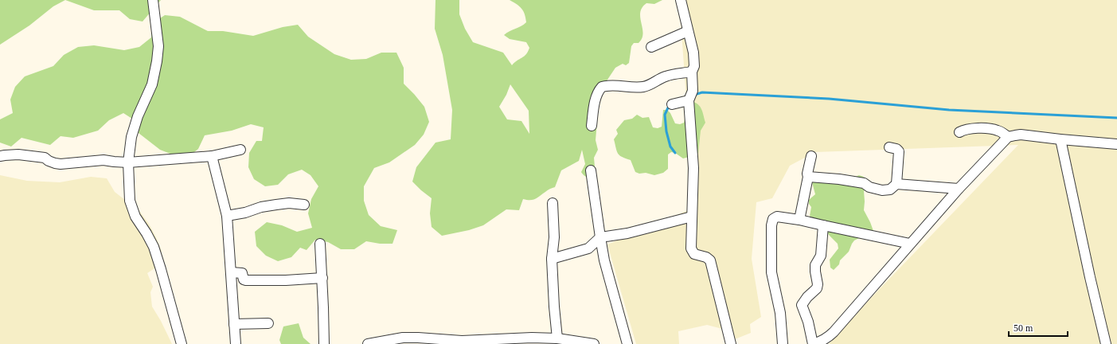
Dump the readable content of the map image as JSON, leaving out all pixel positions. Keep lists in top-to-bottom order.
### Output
{
  "scale_bar": "50 m"
}
